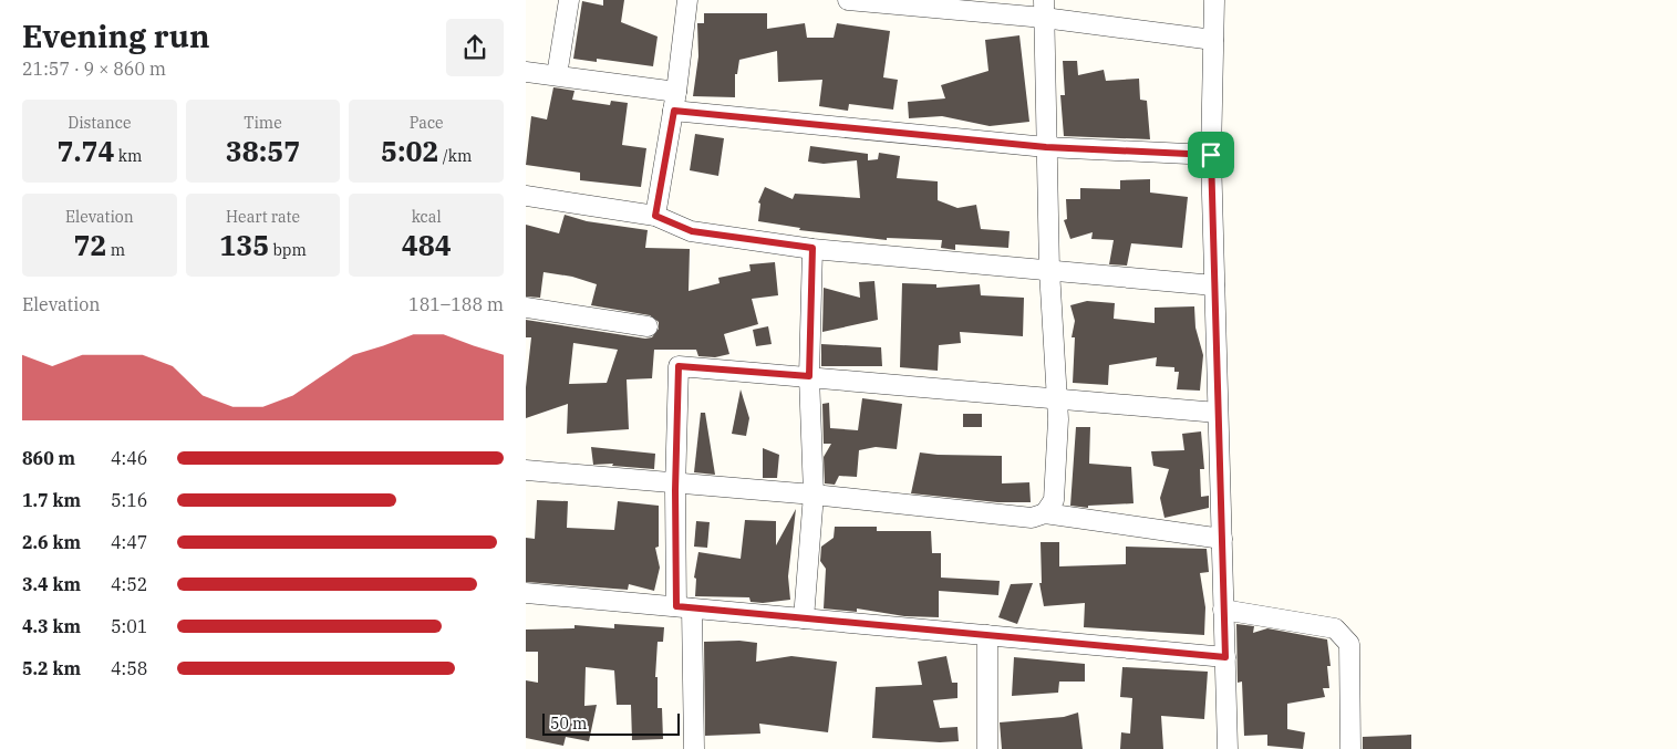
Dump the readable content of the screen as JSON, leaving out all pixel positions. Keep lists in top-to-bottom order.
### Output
{
  "scale_bar": "50 m",
  "page": {
    "heading": ["Evening run", "21:57 · 9 × 860 m"],
    "stats": [
      ["Distance", "7.74 km"],
      ["Time", "38:57"],
      ["Pace", "5:02 /km"],
      ["Elevation", "72 m"],
      ["Heart rate", "135 bpm"],
      ["kcal", "484"]
    ],
    "chart": ["Elevation", "181–188 m"],
    "list": [
      {
        "name": "860 m",
        "note": "4:46"
      },
      {
        "name": "1.7 km",
        "note": "5:16"
      },
      {
        "name": "2.6 km",
        "note": "4:47"
      },
      {
        "name": "3.4 km",
        "note": "4:52"
      },
      {
        "name": "4.3 km",
        "note": "5:01"
      },
      {
        "name": "5.2 km",
        "note": "4:58"
      }
    ],
    "scale": "50 m"
  }
}
